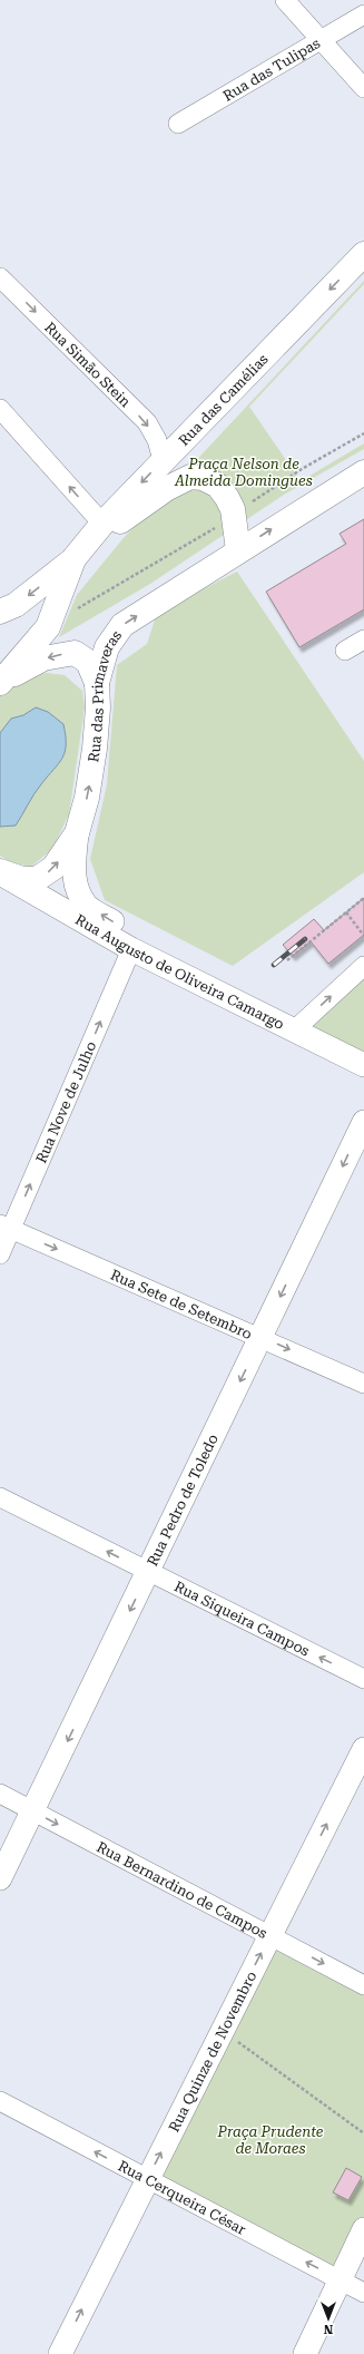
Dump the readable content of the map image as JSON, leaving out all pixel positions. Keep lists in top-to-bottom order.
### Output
{
  "streets": {
    "main road": ["Rua das Camélias", "Rua das Primaveras"],
    "street": [
      "Rua das Tulipas",
      "Rua Simão Stein",
      "Rua Augusto de Oliveira Camargo",
      "Rua Nove de Julho",
      "Rua Sete de Setembro",
      "Rua Pedro de Toledo",
      "Rua Siqueira Campos",
      "Rua Bernardino de Campos",
      "Rua Quinze de Novembro",
      "Rua Cerqueira César"
    ]
  },
  "crossings": [
    ["Rua Simão Stein", "Rua das Camélias"],
    ["Rua das Primaveras", "Rua Augusto de Oliveira Camargo"],
    ["Rua das Primaveras", "Rua Nove de Julho"],
    ["Rua Augusto de Oliveira Camargo", "Rua Nove de Julho"],
    ["Rua Nove de Julho", "Rua Sete de Setembro"],
    ["Rua Sete de Setembro", "Rua Pedro de Toledo"],
    ["Rua Pedro de Toledo", "Rua Siqueira Campos"],
    ["Rua Pedro de Toledo", "Rua Bernardino de Campos"],
    ["Rua Bernardino de Campos", "Rua Quinze de Novembro"],
    ["Rua Quinze de Novembro", "Rua Cerqueira César"]
  ],
  "one_way": [
    "Rua das Camélias",
    "Rua das Primaveras",
    "Rua Nove de Julho",
    "Rua Sete de Setembro",
    "Rua Pedro de Toledo",
    "Rua Siqueira Campos",
    "Rua Bernardino de Campos",
    "Rua Quinze de Novembro",
    "Rua Cerqueira César"
  ],
  "parks": ["Praça Nelson de Almeida Domingues", "Praça Prudente de Moraes"],
  "north": "bottom"
}
